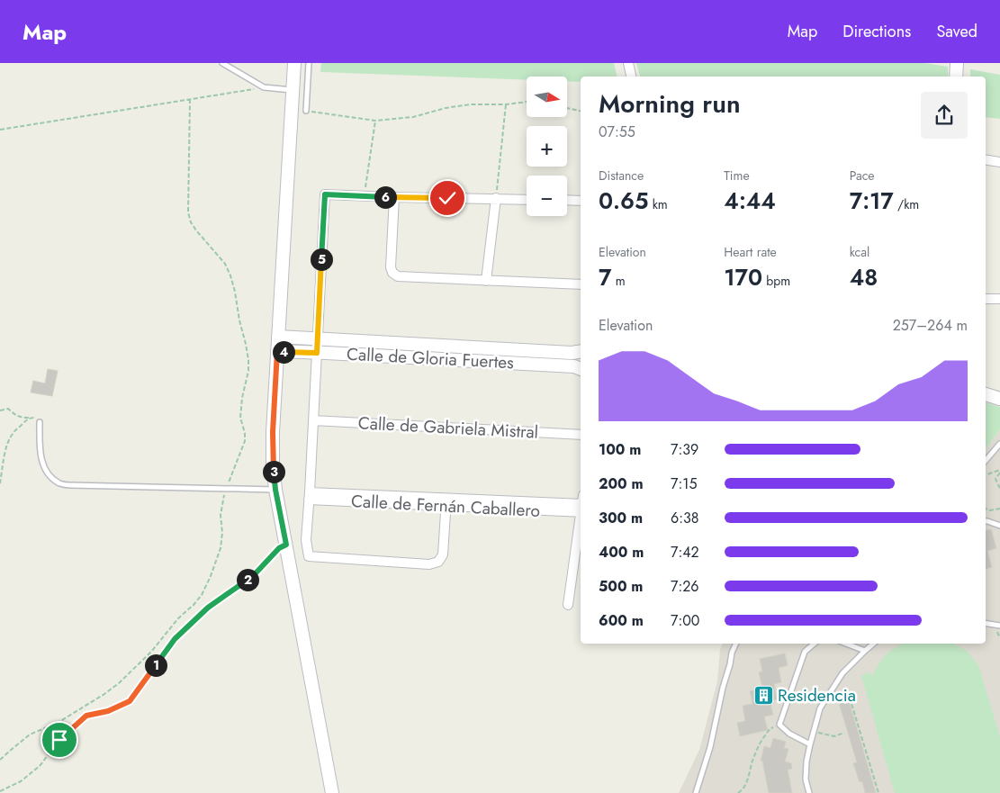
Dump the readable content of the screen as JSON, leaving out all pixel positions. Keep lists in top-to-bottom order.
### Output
{
  "streets": {
    "street": ["Calle de Gloria Fuertes", "Calle de Gabriela Mistral", "Calle de Fernán Caballero"]
  },
  "places": {
    "building": ["Residencia"]
  },
  "north": "right",
  "page": {
    "header": "Map",
    "nav": ["Map", "Directions", "Saved"],
    "map_buttons": ["+", "−"],
    "heading": ["Morning run", "07:55"],
    "stats": [
      ["Distance", "0.65 km"],
      ["Time", "4:44"],
      ["Pace", "7:17 /km"],
      ["Elevation", "7 m"],
      ["Heart rate", "170 bpm"],
      ["kcal", "48"]
    ],
    "pins": [
      "6",
      "5",
      "4",
      "3",
      "2",
      "1"
    ],
    "chart": ["Elevation", "257–264 m"],
    "list": [
      {
        "name": "100 m",
        "note": "7:39"
      },
      {
        "name": "200 m",
        "note": "7:15"
      },
      {
        "name": "300 m",
        "note": "6:38"
      },
      {
        "name": "400 m",
        "note": "7:42"
      },
      {
        "name": "500 m",
        "note": "7:26"
      },
      {
        "name": "600 m",
        "note": "7:00"
      }
    ]
  }
}
